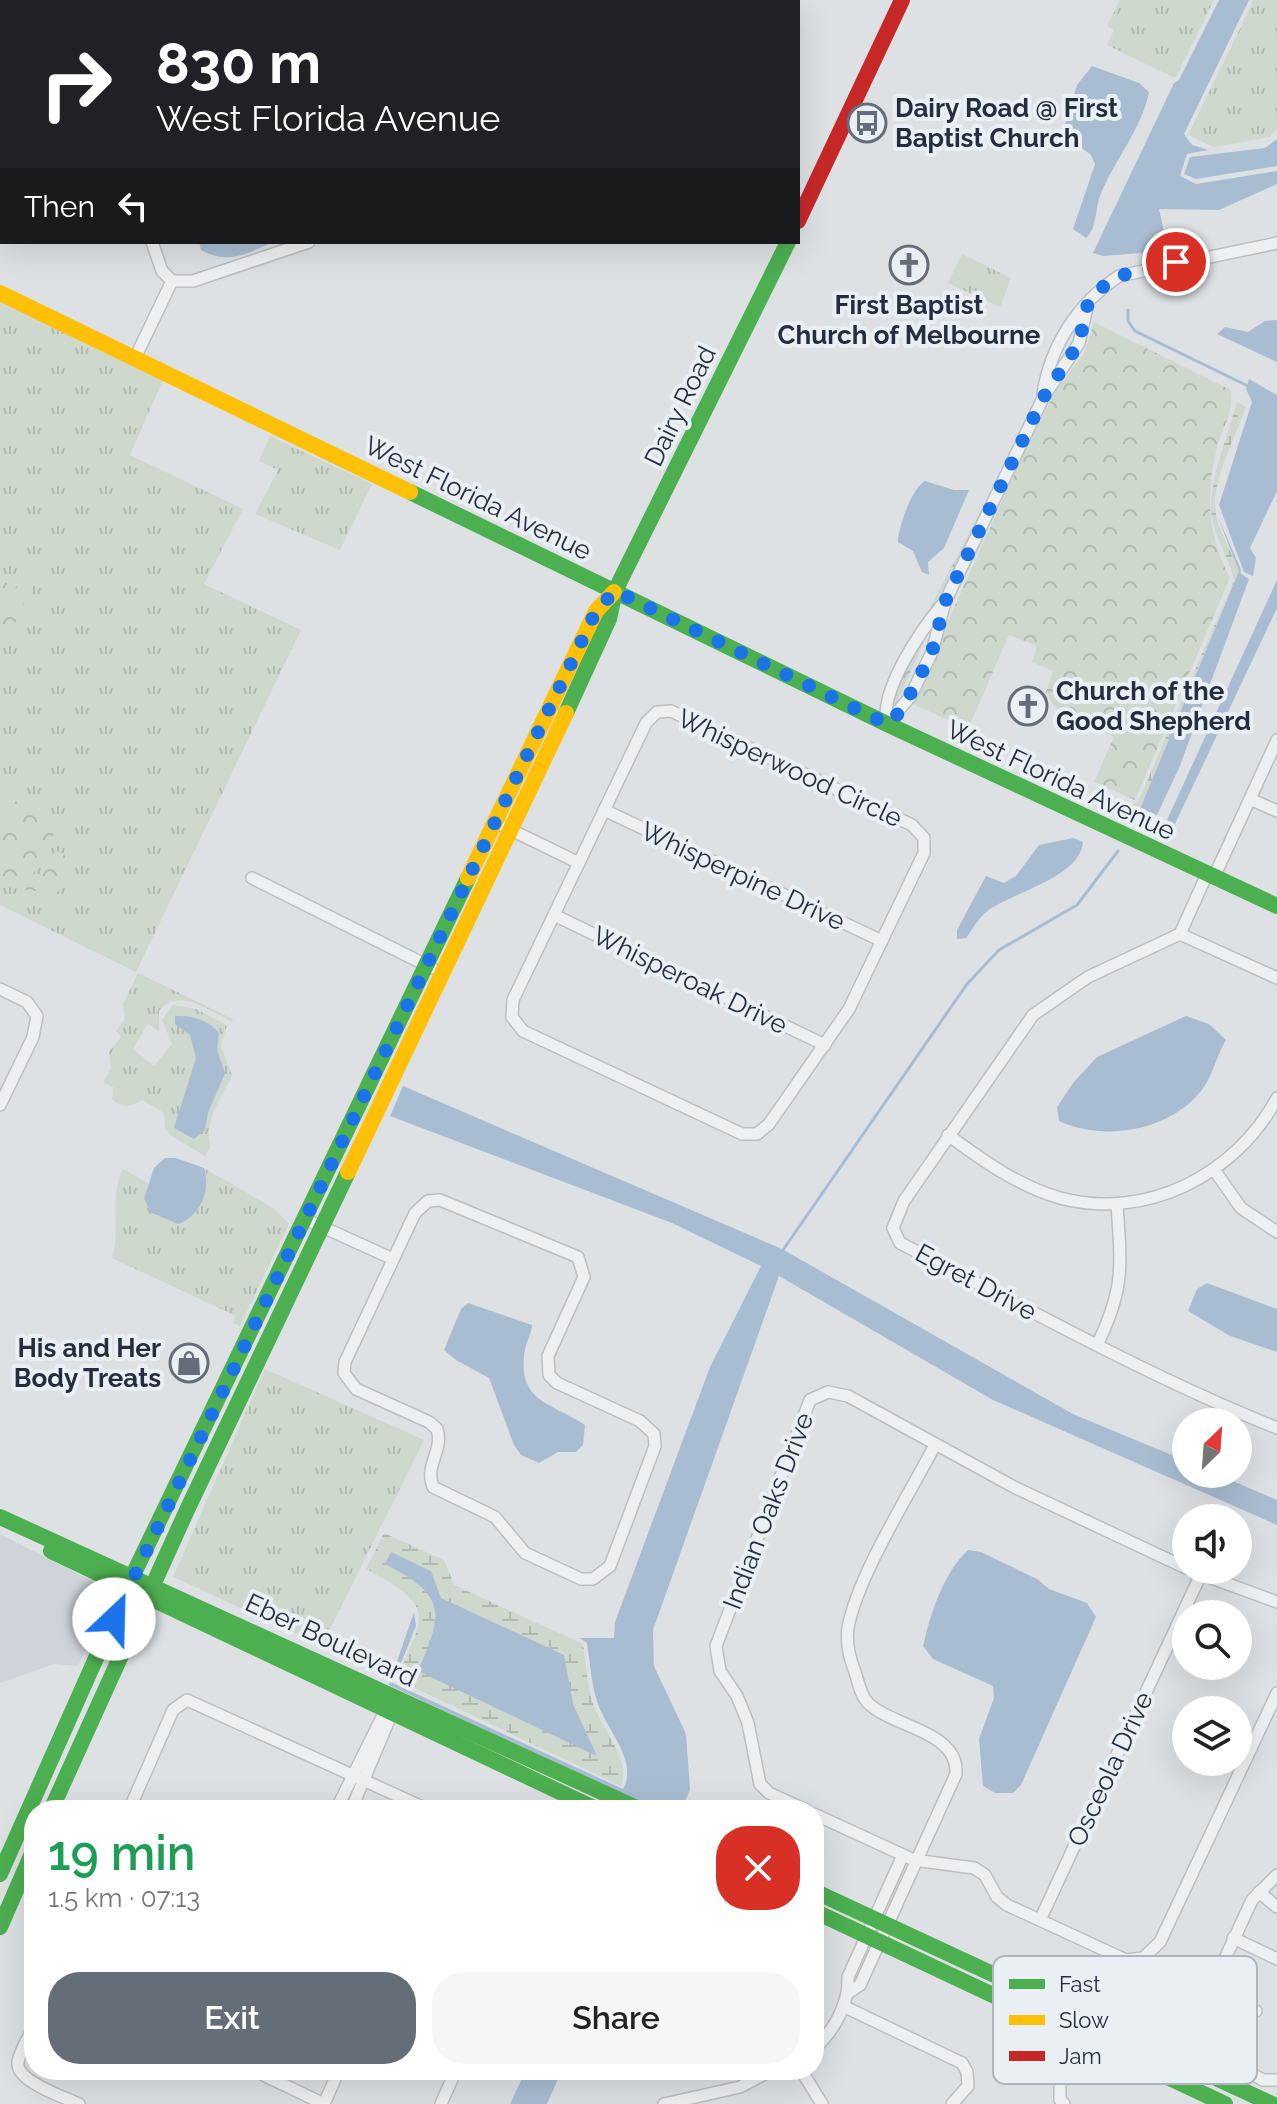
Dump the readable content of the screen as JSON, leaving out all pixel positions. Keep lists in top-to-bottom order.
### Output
{
  "streets": {
    "street": [
      "Dairy Road",
      "West Florida Avenue",
      "Whisperwood Circle",
      "Whisperpine Drive",
      "Whisperoak Drive",
      "Egret Drive",
      "Indian Oaks Drive",
      "Eber Boulevard",
      "Osceola Drive"
    ]
  },
  "crossings": [
    ["Dairy Road", "West Florida Avenue"],
    ["Dairy Road", "Eber Boulevard"],
    ["Whisperwood Circle", "Whisperpine Drive"],
    ["Whisperwood Circle", "Whisperoak Drive"]
  ],
  "places": {
    "bus stop": ["Dairy Road @ First Baptist Church"],
    "church": ["First Baptist Church of Melbourne", "Church of the Good Shepherd"],
    "shop": ["His and Her Body Treats"]
  },
  "legend": ["Fast", "Slow", "Jam"],
  "north": "top right",
  "page": {
    "turn": ["830 m", "West Florida Avenue"],
    "then": "Then",
    "heading": ["19 min", "1.5 km · 07:13"],
    "buttons": ["Exit", "Share"]
  }
}
